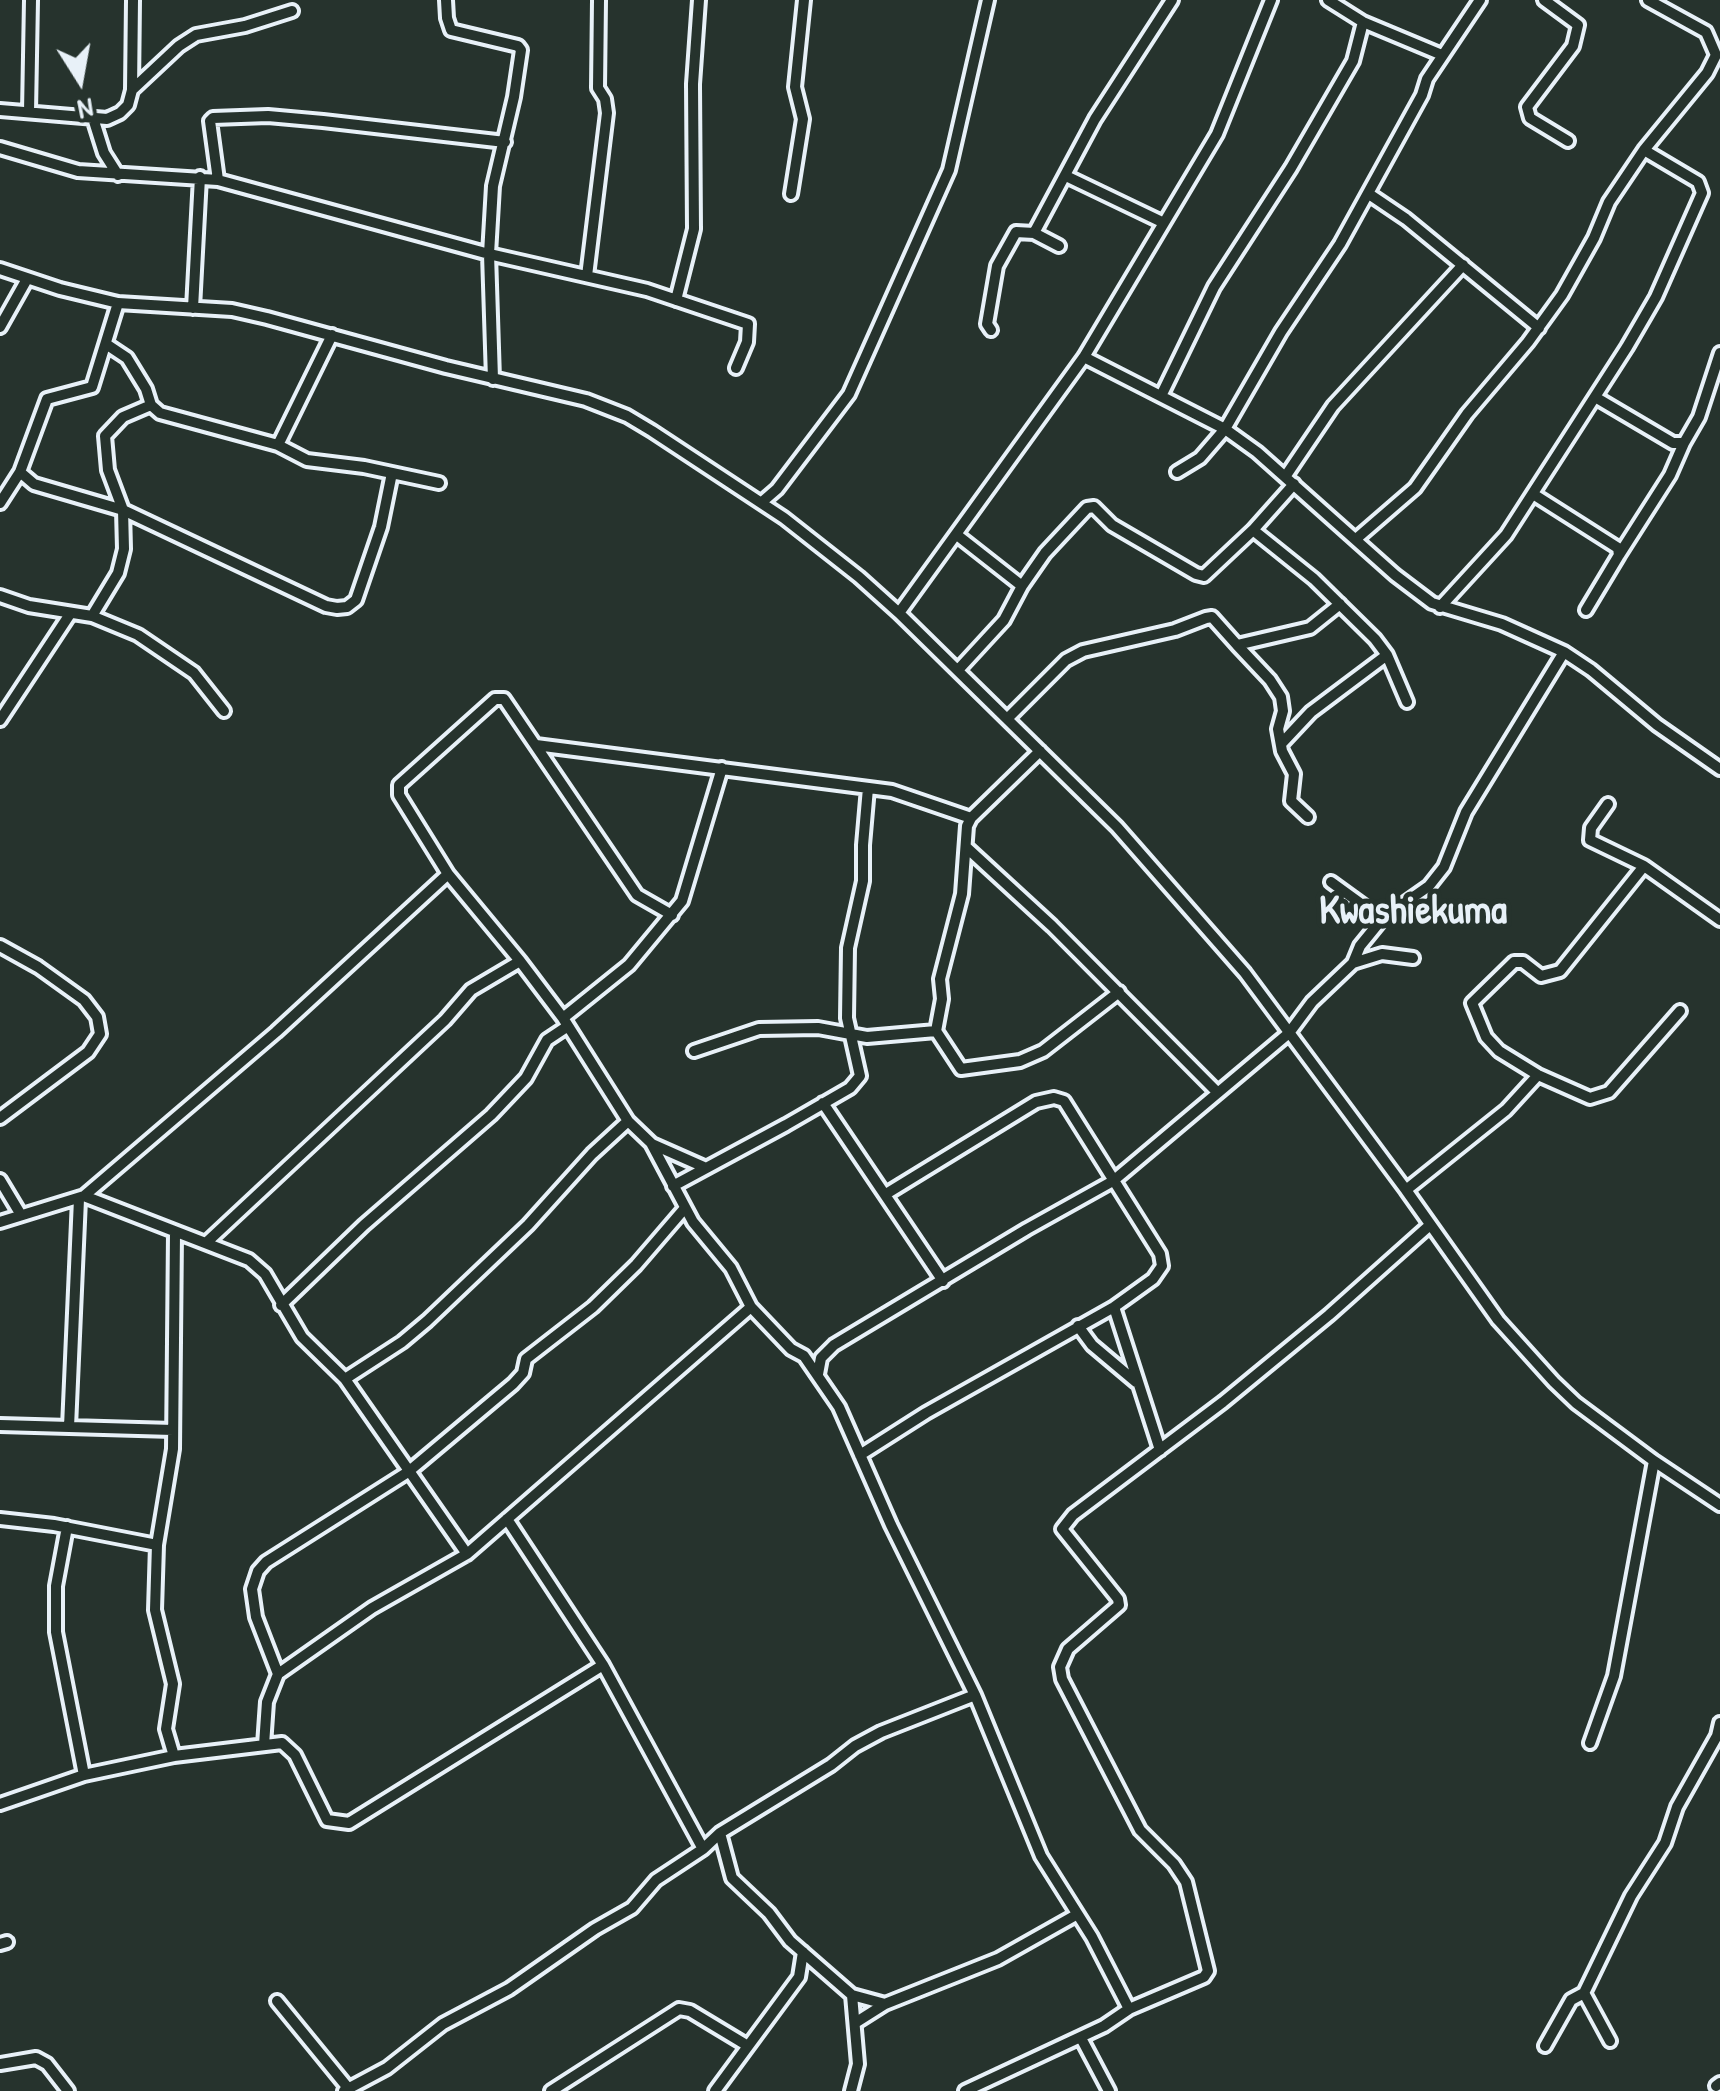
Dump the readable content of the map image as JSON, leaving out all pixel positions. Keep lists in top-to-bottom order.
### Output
{
  "districts": ["Kwashiekuma"],
  "north": "bottom"
}
